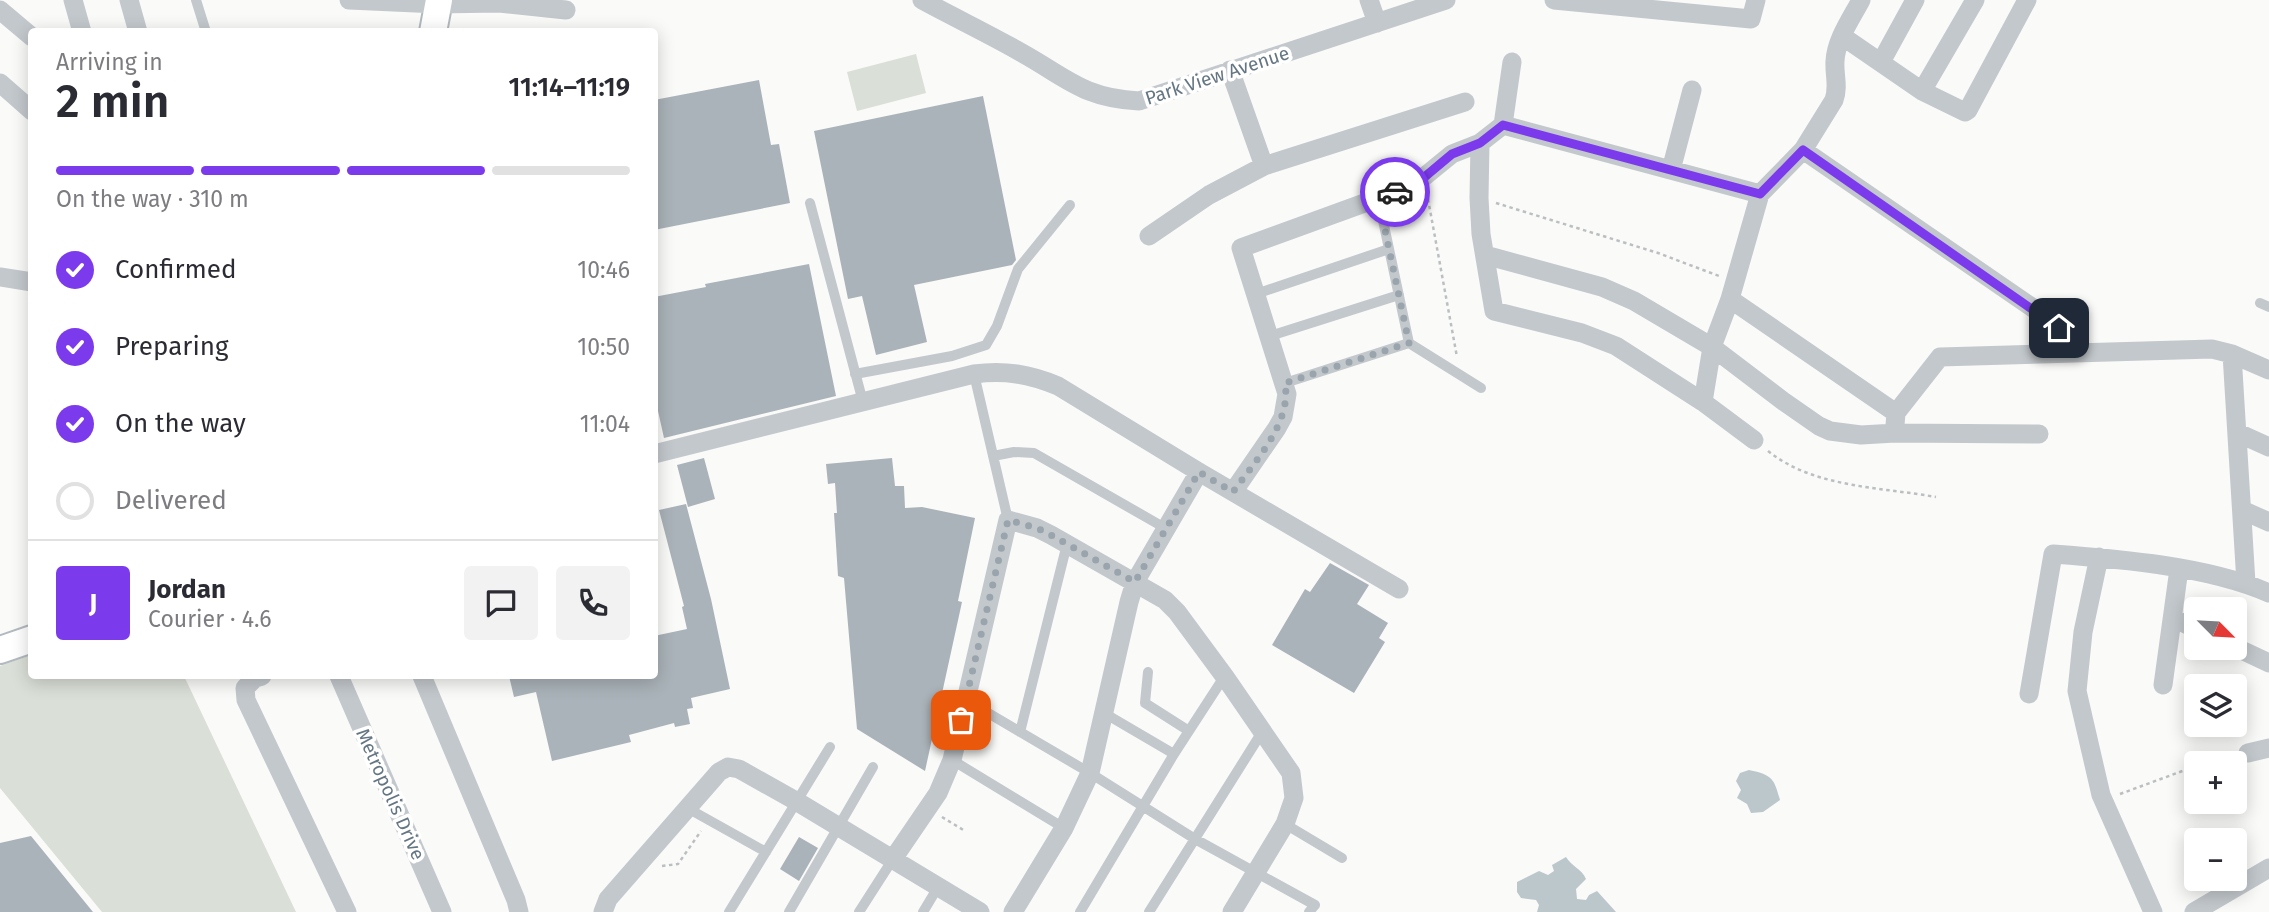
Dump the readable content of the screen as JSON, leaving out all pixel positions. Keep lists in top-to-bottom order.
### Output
{
  "streets": {
    "street": ["Park View Avenue", "Metropolis Drive"]
  },
  "north": "bottom right",
  "page": {
    "heading": ["2 min", "Arriving in", "11:14–11:19"],
    "panel": ["Jordan", "Courier · 4.6"],
    "bar": "On the way · 310 m",
    "list": [
      ["Confirmed", "10:46"],
      ["Preparing", "10:50"],
      ["On the way", "11:04"],
      "Delivered"
    ],
    "round": "J",
    "map_buttons": ["+", "−"]
  }
}
